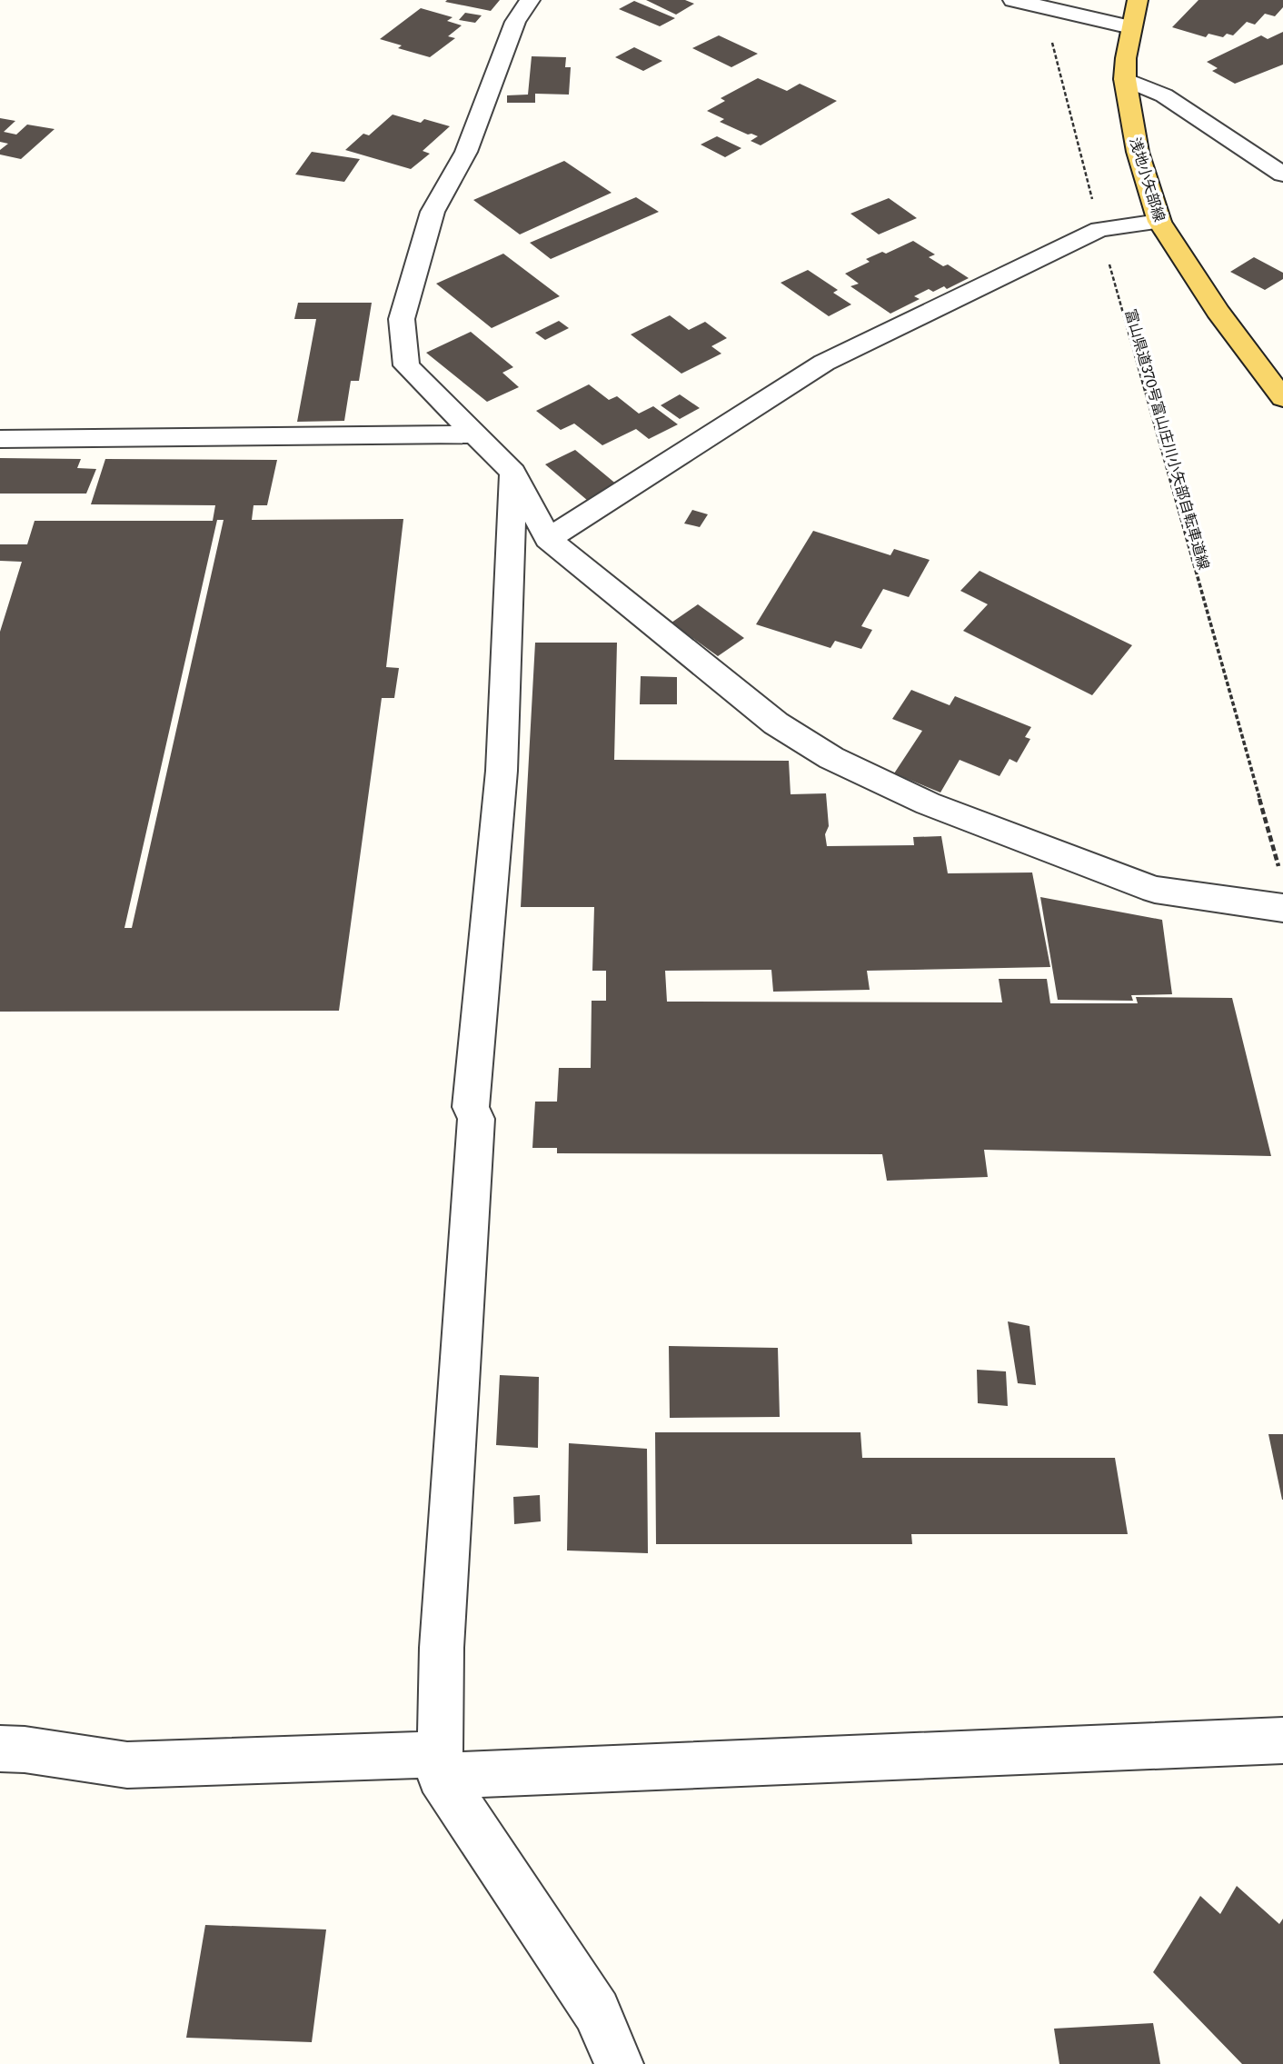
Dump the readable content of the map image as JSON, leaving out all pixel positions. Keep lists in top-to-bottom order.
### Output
{
  "streets": {
    "main road": ["浅地小矢部線"],
    "path": ["富山県道370号富山庄川小矢部自転車道線"]
  }
}
